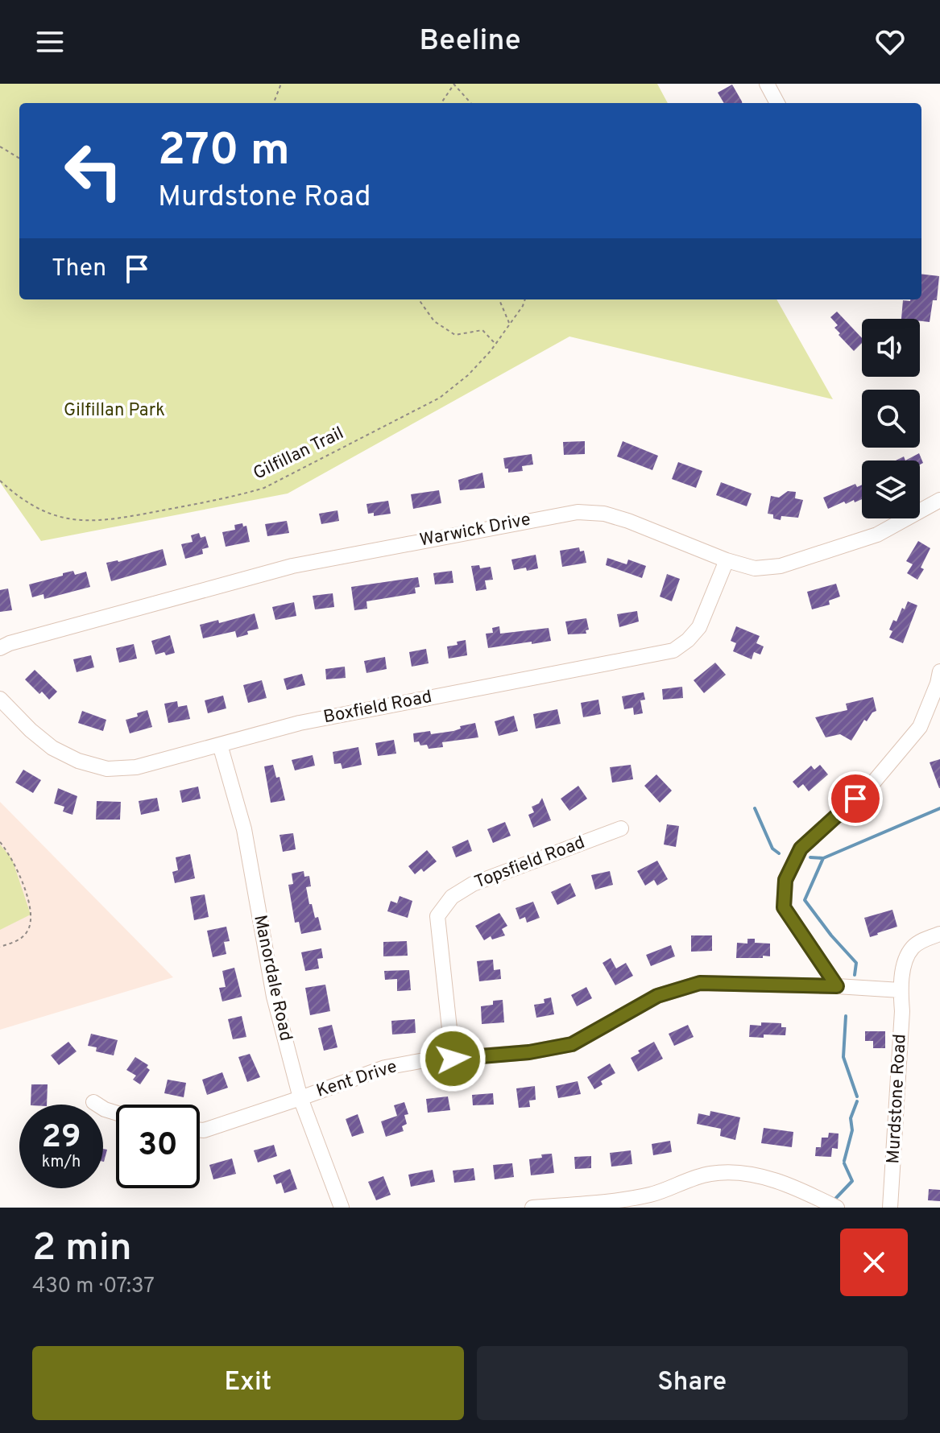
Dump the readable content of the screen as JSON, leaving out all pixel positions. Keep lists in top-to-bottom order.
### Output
{
  "streets": {
    "street": [
      "Warwick Drive",
      "Boxfield Road",
      "Topsfield Road",
      "Manordale Road",
      "Kent Drive",
      "Murdstone Road"
    ],
    "path": ["Gilfillan Trail"]
  },
  "crossings": [
    ["Warwick Drive", "Boxfield Road"],
    ["Boxfield Road", "Manordale Road"],
    ["Topsfield Road", "Kent Drive"],
    ["Manordale Road", "Kent Drive"],
    ["Kent Drive", "Murdstone Road"]
  ],
  "parks": ["Gilfillan Park"],
  "page": {
    "header": "Beeline",
    "turn": ["270 m", "Murdstone Road"],
    "then": "Then",
    "speed": "29 km/h",
    "limit": "30",
    "heading": ["2 min", "430 m · 07:37"],
    "buttons": ["Exit", "Share"]
  }
}
